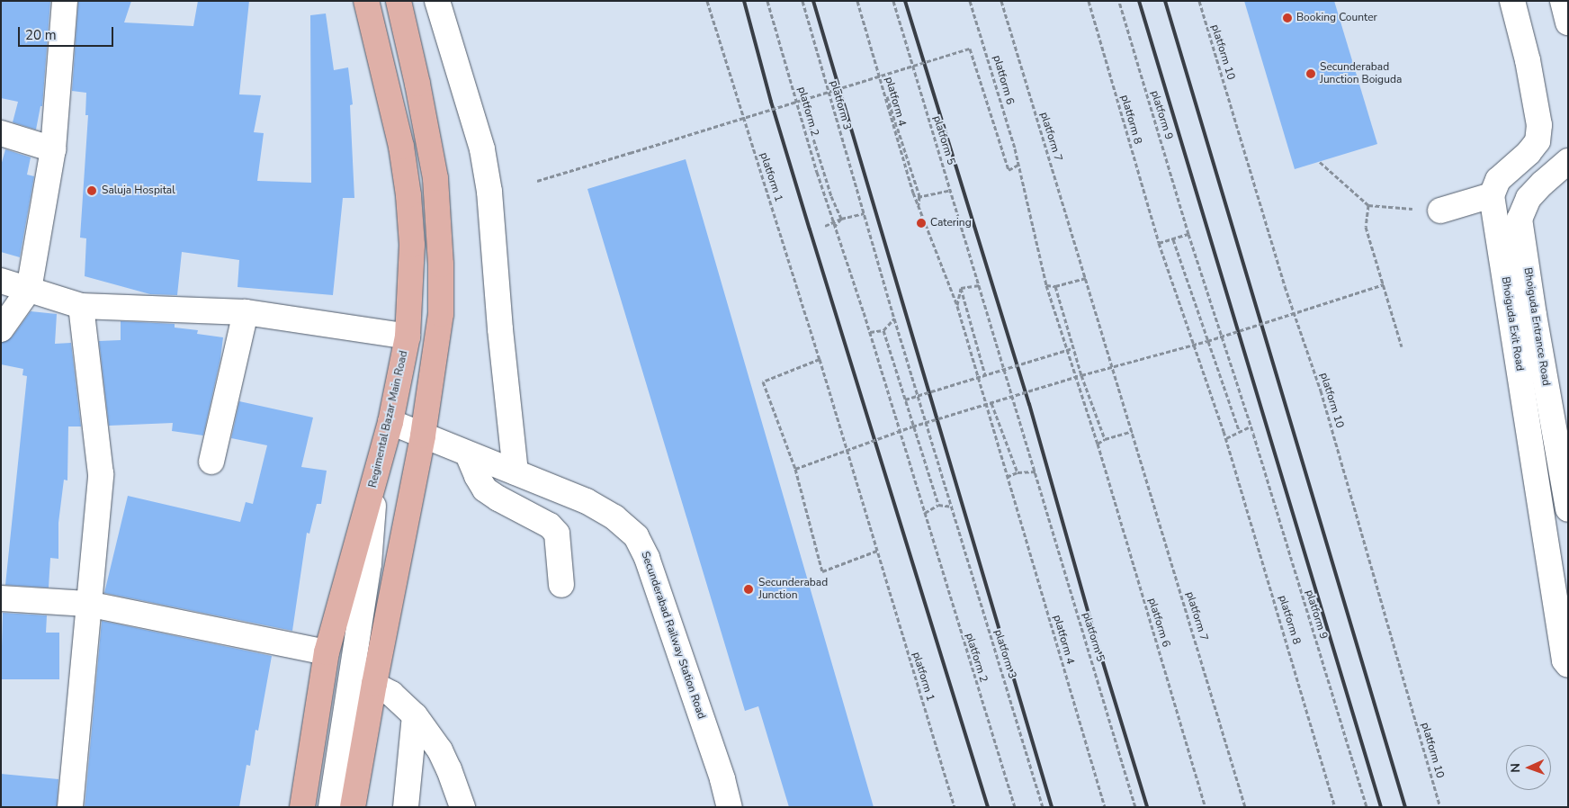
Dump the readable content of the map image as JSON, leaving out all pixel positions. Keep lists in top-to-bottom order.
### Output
{
  "streets": {
    "main road": ["Regimental Bazar Main Road"],
    "street": ["Bhoiguda Exit Road", "Bhoiguda Entrance Road", "Secunderabad Railway Station Road"],
    "path": [
      "platform 10",
      "platform 6",
      "platform 4",
      "platform 3",
      "platform 2",
      "platform 9",
      "platform 8",
      "platform 7",
      "platform 5",
      "platform 1"
    ]
  },
  "crossings": [
    ["Regimental Bazar Main Road", "Secunderabad Railway Station Road"]
  ],
  "places": [
    "Booking Counter",
    "Secunderabad Junction Boiguda",
    "Saluja Hospital",
    "Catering",
    "Secunderabad Junction"
  ],
  "scale_bar": "20 m",
  "north": "left"
}
